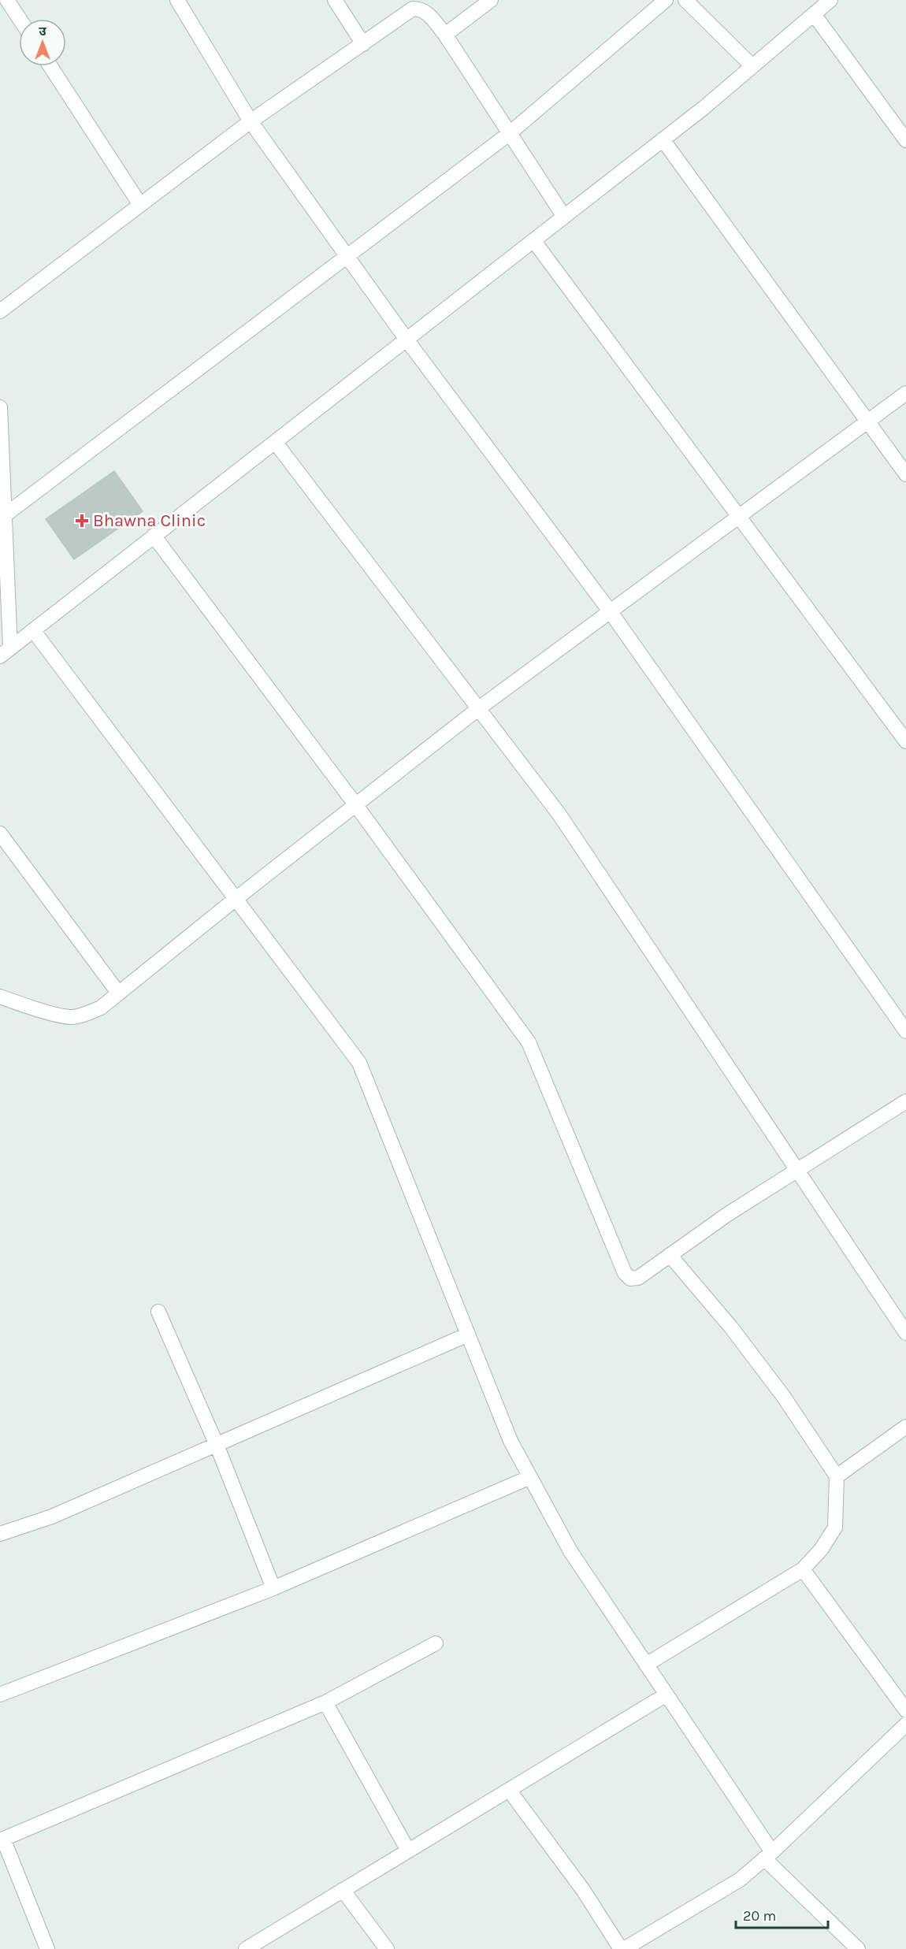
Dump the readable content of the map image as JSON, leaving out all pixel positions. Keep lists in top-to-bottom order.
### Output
{
  "places": {
    "health": ["Bhawna Clinic"]
  },
  "scale_bar": "20 m",
  "north": "top"
}
